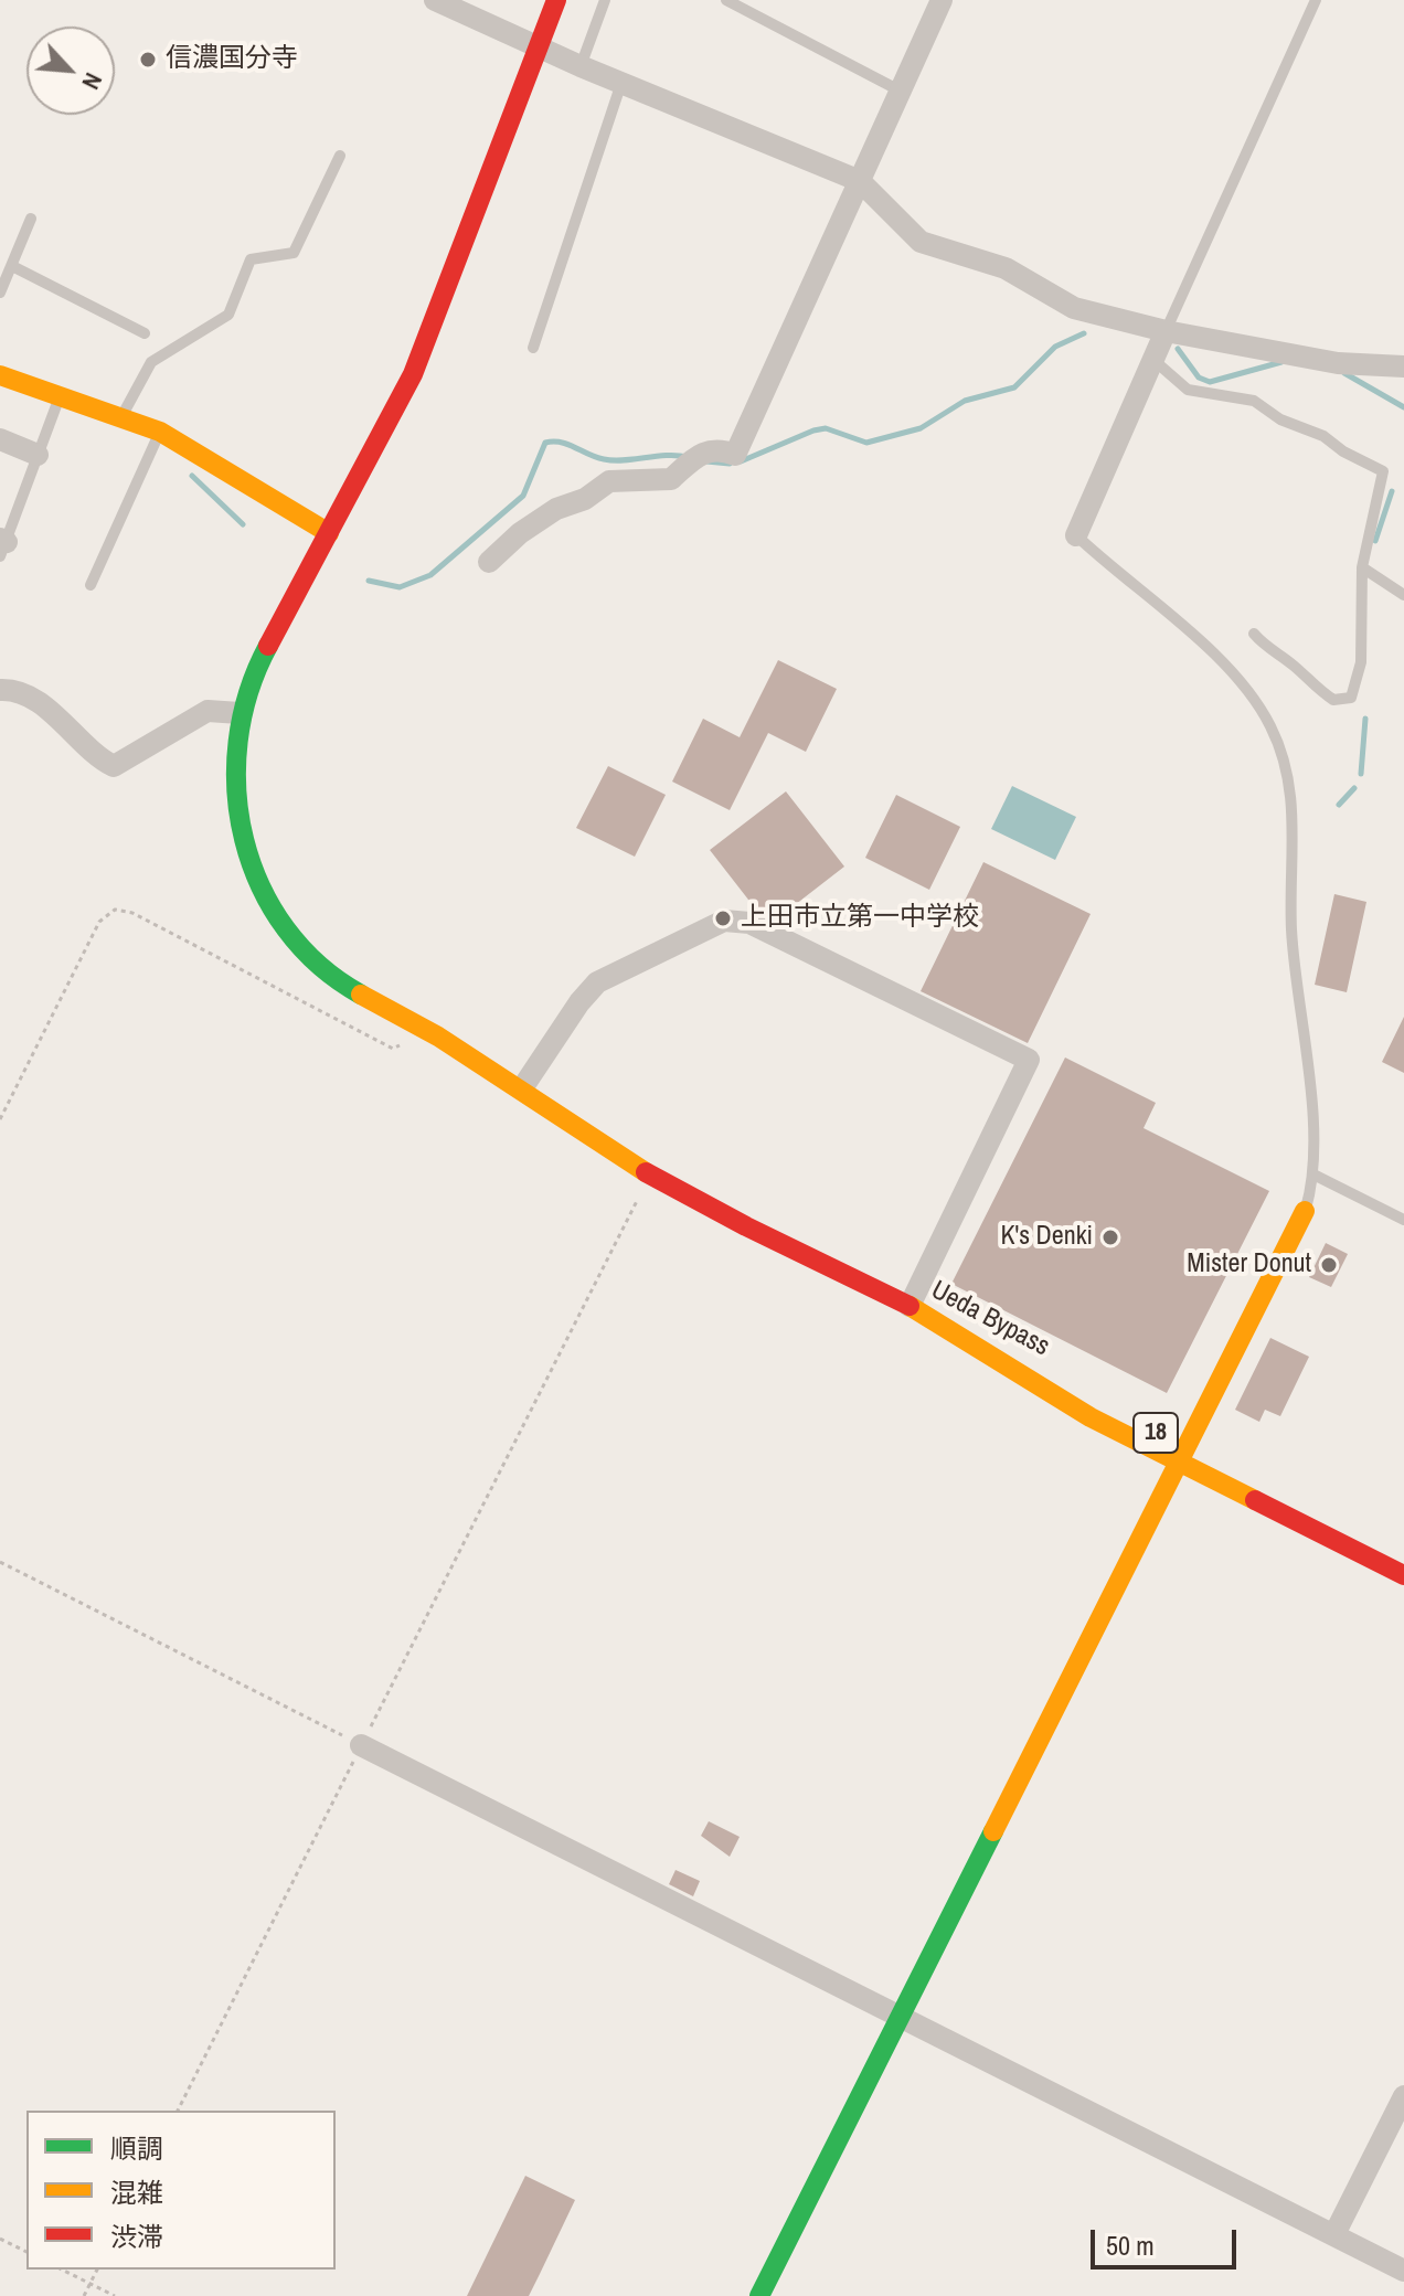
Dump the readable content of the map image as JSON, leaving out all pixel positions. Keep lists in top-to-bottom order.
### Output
{
  "streets": {
    "main road": ["Ueda Bypass", "18"]
  },
  "places": [
    "信濃国分寺",
    "上田市立第一中学校",
    "K's Denki",
    "Mister Donut"
  ],
  "legend": ["順調", "混雑", "渋滞"],
  "scale_bar": "50 m",
  "north": "bottom right"
}
